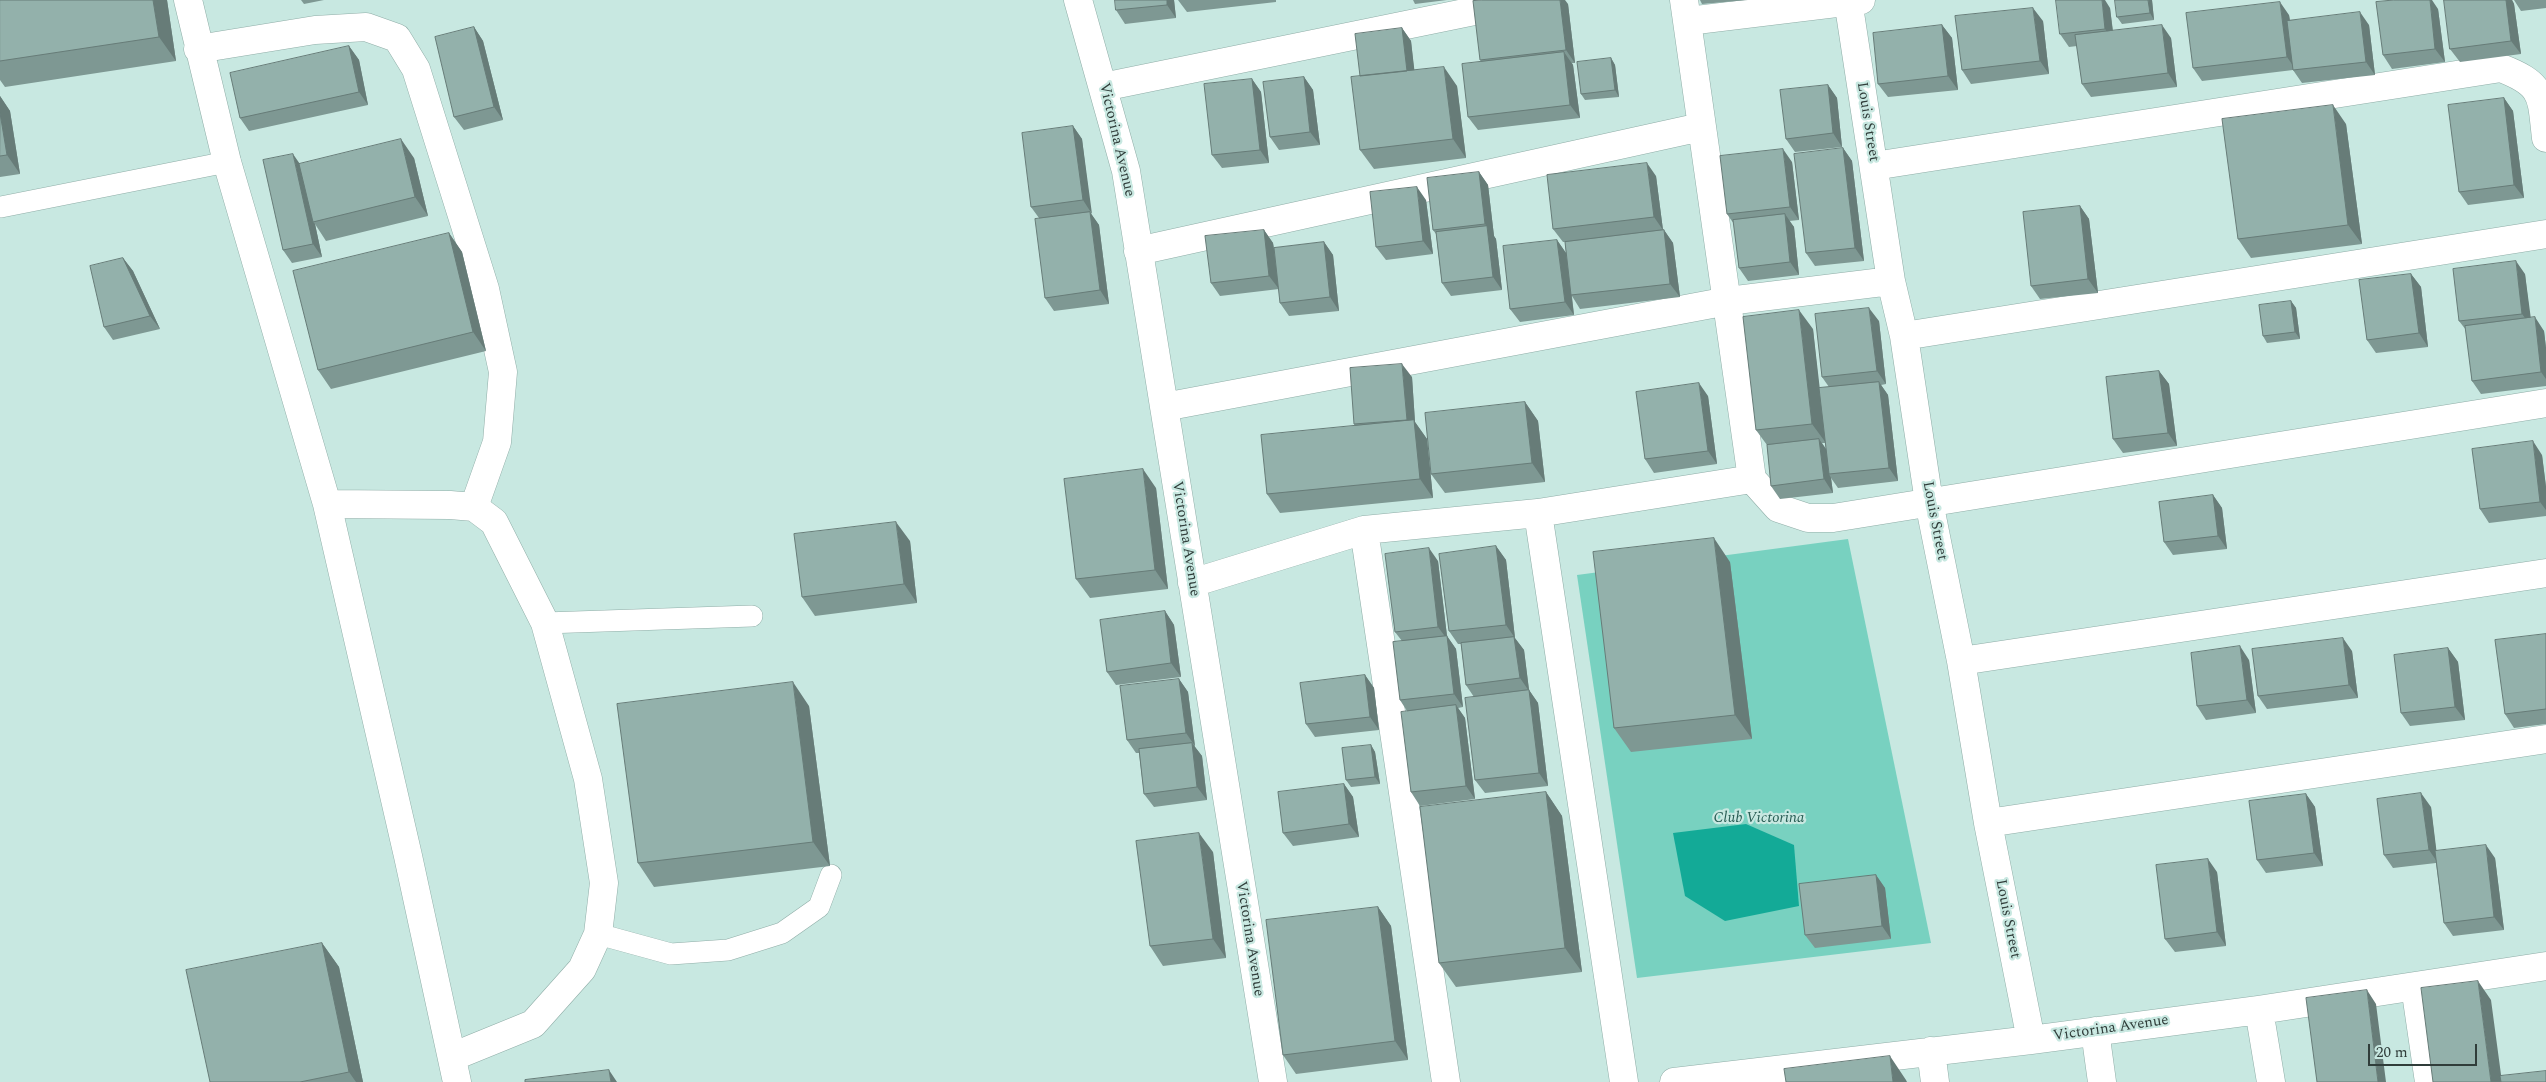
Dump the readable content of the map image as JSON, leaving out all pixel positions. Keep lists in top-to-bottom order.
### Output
{
  "streets": {
    "street": ["Louis Street", "Victorina Avenue"]
  },
  "crossings": [
    ["Louis Street", "Victorina Avenue"]
  ],
  "parks": ["Club Victorina"],
  "scale_bar": "20 m"
}
